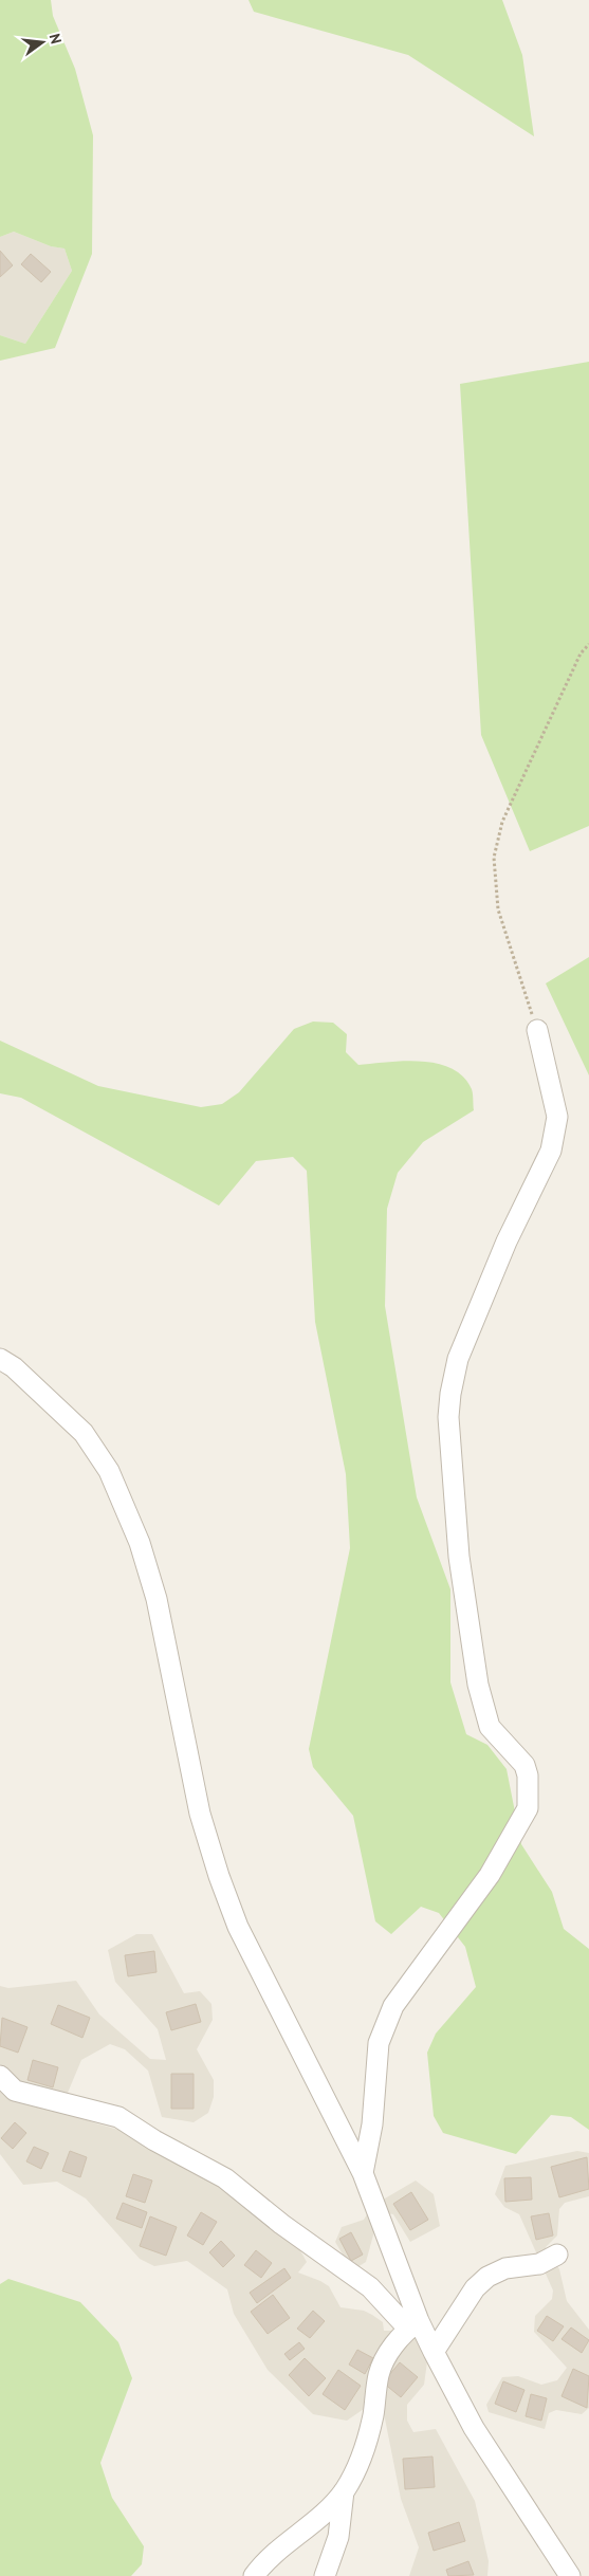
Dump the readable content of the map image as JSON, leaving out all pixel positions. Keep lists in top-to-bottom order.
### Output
{
  "north": "right"
}
